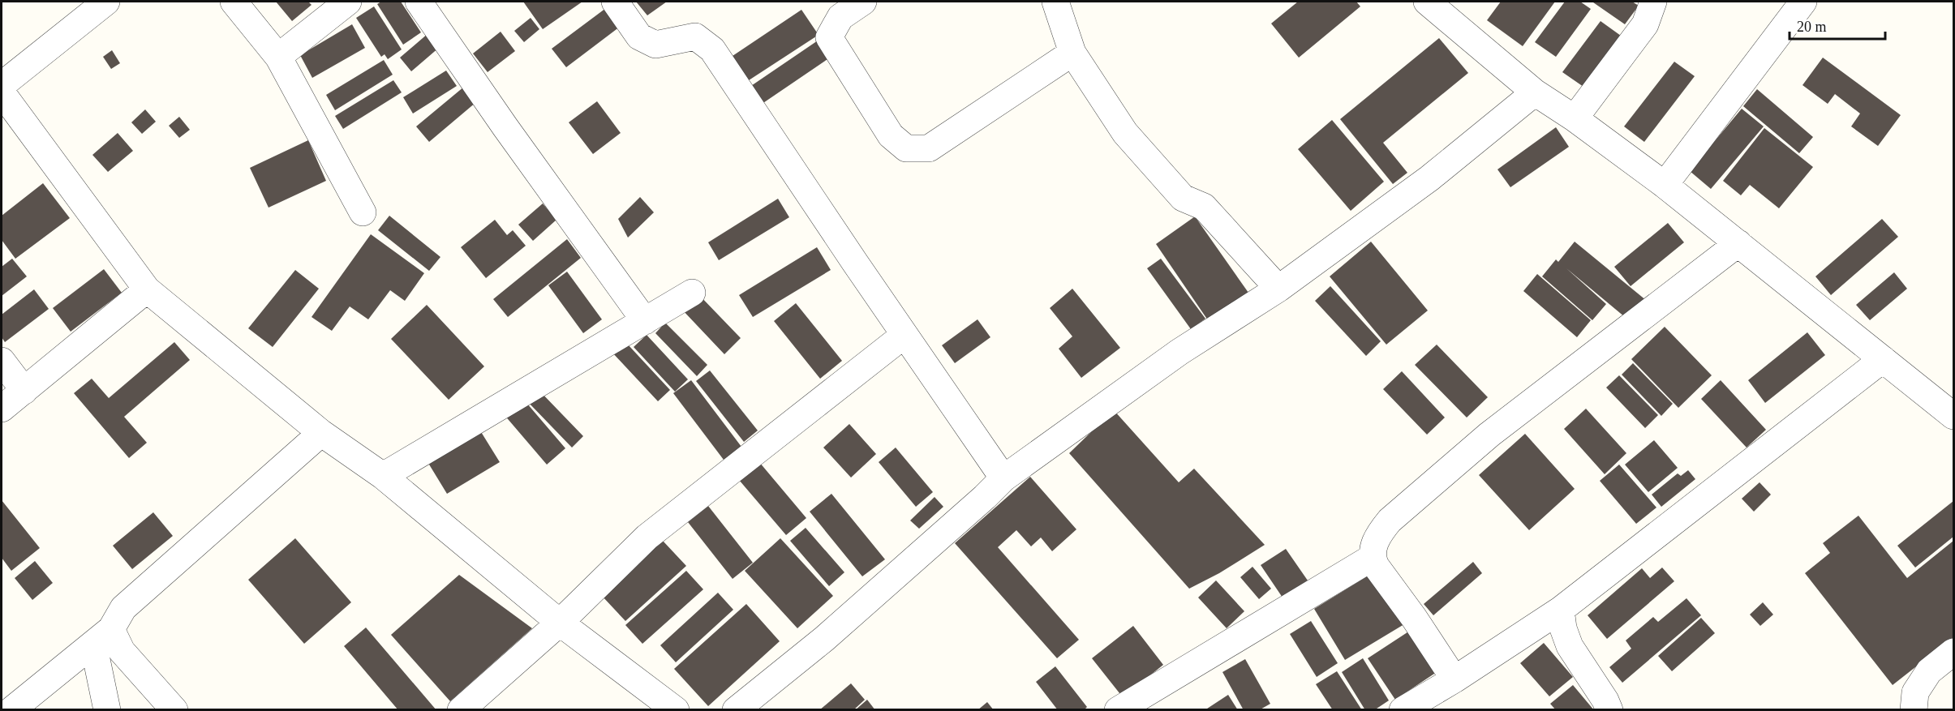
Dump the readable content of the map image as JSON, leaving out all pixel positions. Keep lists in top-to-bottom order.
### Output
{
  "scale_bar": "20 m"
}
